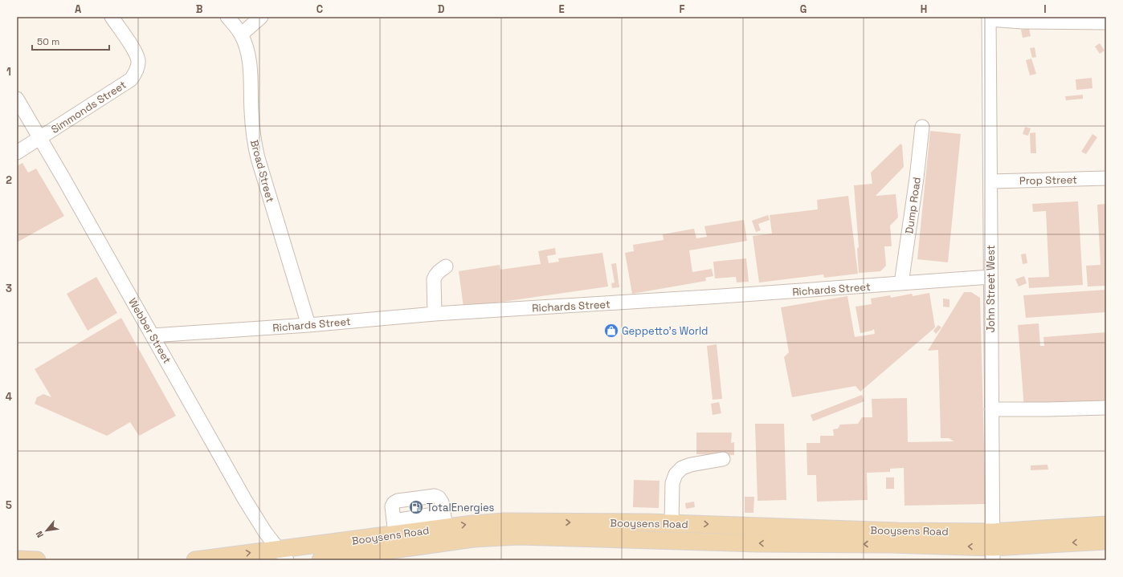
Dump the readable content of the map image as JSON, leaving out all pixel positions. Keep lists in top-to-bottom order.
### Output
{
  "streets": {
    "main road": ["Booysens Road"],
    "street": [
      "Simmonds Street",
      "Broad Street",
      "Prop Street",
      "Dump Road",
      "Richards Street",
      "John Street West",
      "Webber Street"
    ]
  },
  "crossings": [
    ["Simmonds Street", "Webber Street"],
    ["Broad Street", "Richards Street"],
    ["Prop Street", "John Street West"],
    ["Dump Road", "Richards Street"],
    ["Richards Street", "John Street West"],
    ["Richards Street", "Webber Street"],
    ["John Street West", "Booysens Road"],
    ["Webber Street", "Booysens Road"]
  ],
  "places": {
    "shop": ["Geppetto's World"],
    "fuel station": ["TotalEnergies"]
  },
  "scale_bar": "50 m",
  "north": "bottom left",
  "grid": {
    "columns": [
      "A",
      "B",
      "C",
      "D",
      "E",
      "F",
      "G",
      "H",
      "I"
    ],
    "rows": [
      "1",
      "2",
      "3",
      "4",
      "5"
    ]
  }
}
